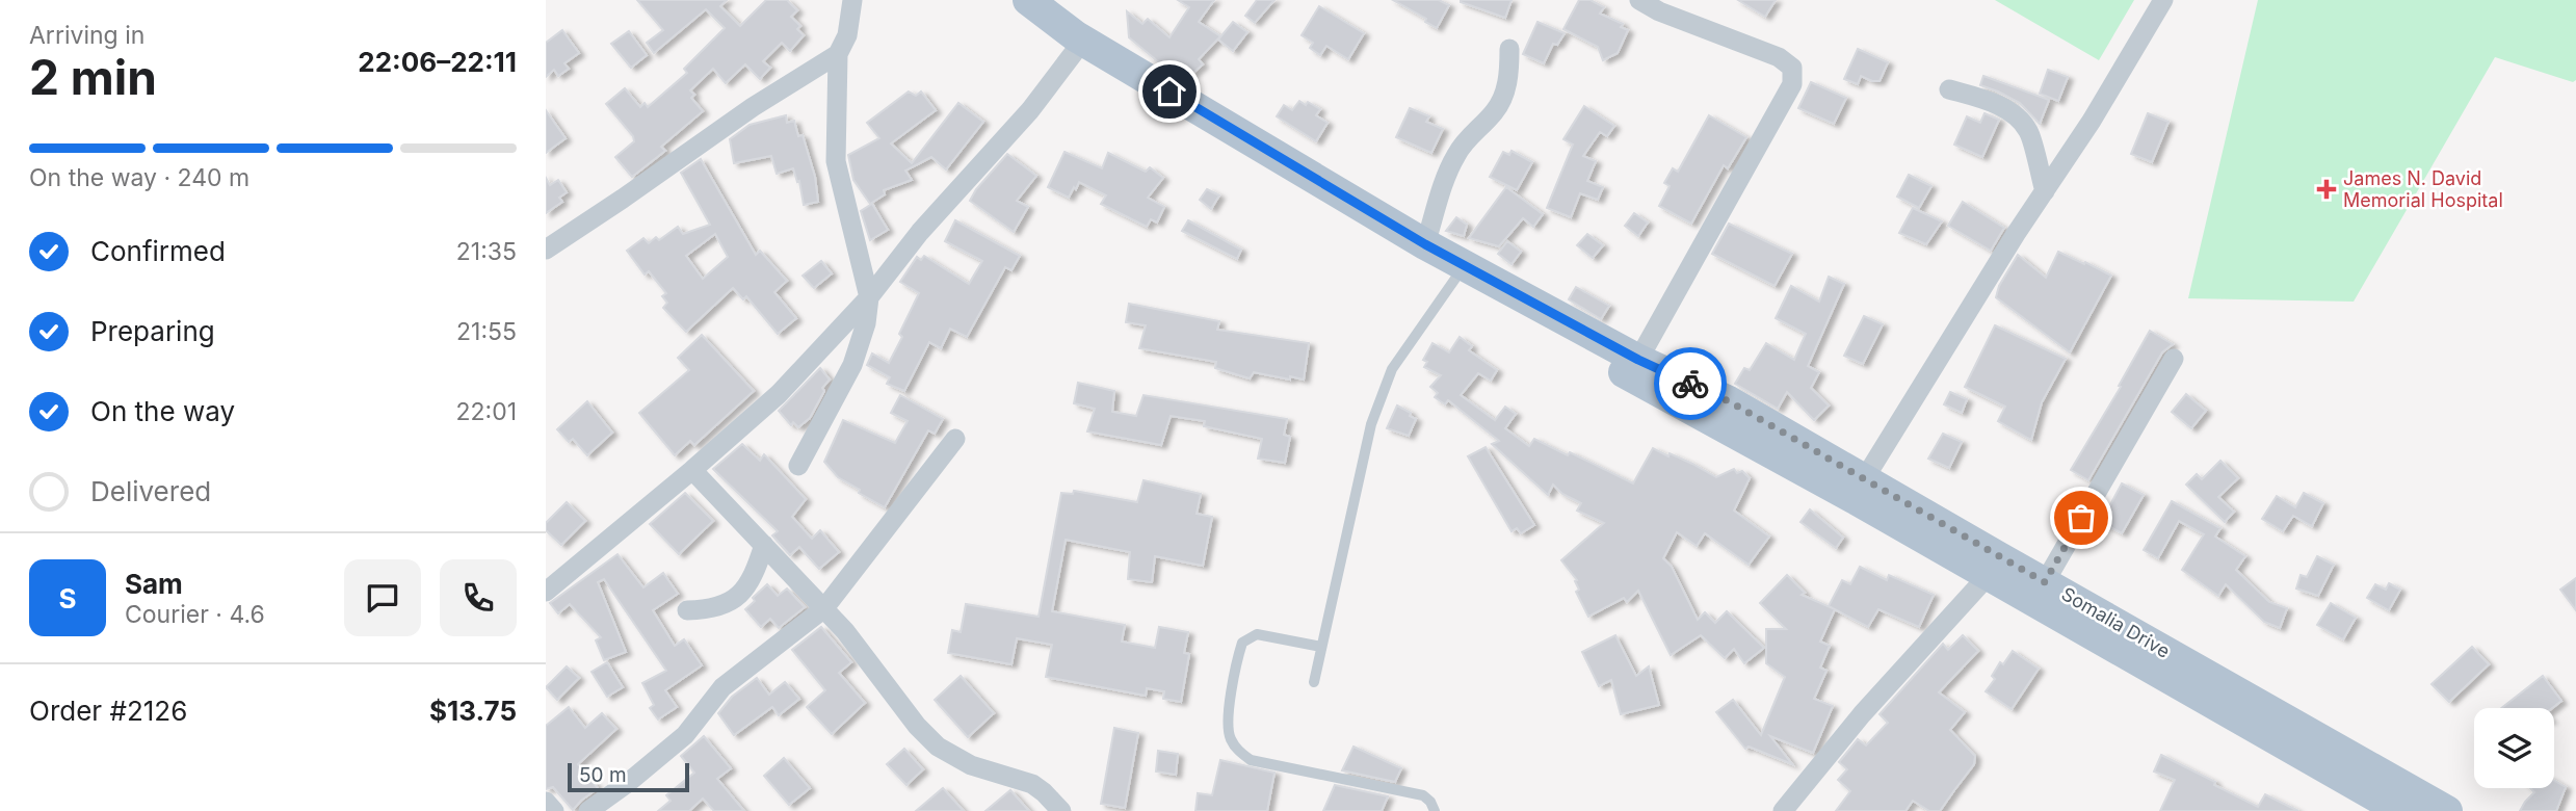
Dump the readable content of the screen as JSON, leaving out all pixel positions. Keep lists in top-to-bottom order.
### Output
{
  "streets": {
    "main road": ["Somalia Drive"]
  },
  "places": {
    "health": ["James N. David Memorial Hospital"]
  },
  "scale_bar": "50 m",
  "page": {
    "heading": ["2 min", "Arriving in", "22:06–22:11"],
    "panel": [
      "Sam",
      "Courier · 4.6",
      "Order #2126",
      "$13.75"
    ],
    "bar": "On the way · 240 m",
    "list": [
      ["Confirmed", "21:35"],
      ["Preparing", "21:55"],
      ["On the way", "22:01"],
      "Delivered"
    ],
    "round": "S",
    "scale": "50 m"
  }
}
